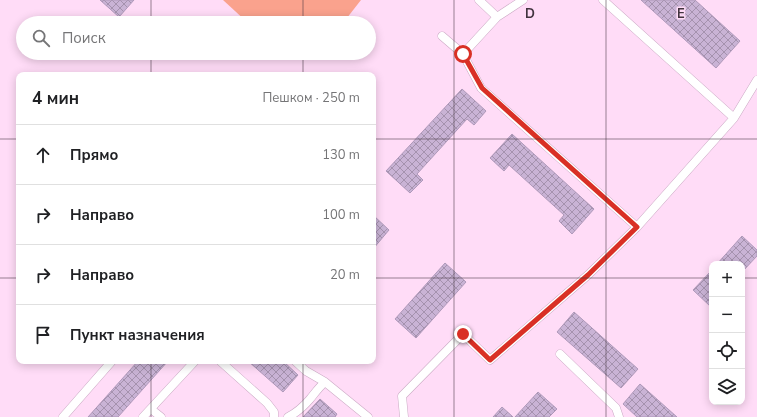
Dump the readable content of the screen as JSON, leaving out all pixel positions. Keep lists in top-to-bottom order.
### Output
{
  "page": {
    "search": "Поиск",
    "heading": ["4 мин", "Пешком · 250 m"],
    "list": [
      ["Прямо", "130 m"],
      ["Направо", "100 m"],
      ["Направо", "20 m"],
      "Пункт назначения"
    ],
    "map_buttons": ["+", "−"]
  },
  "grid": {
    "columns": ["D", "E"]
  }
}
